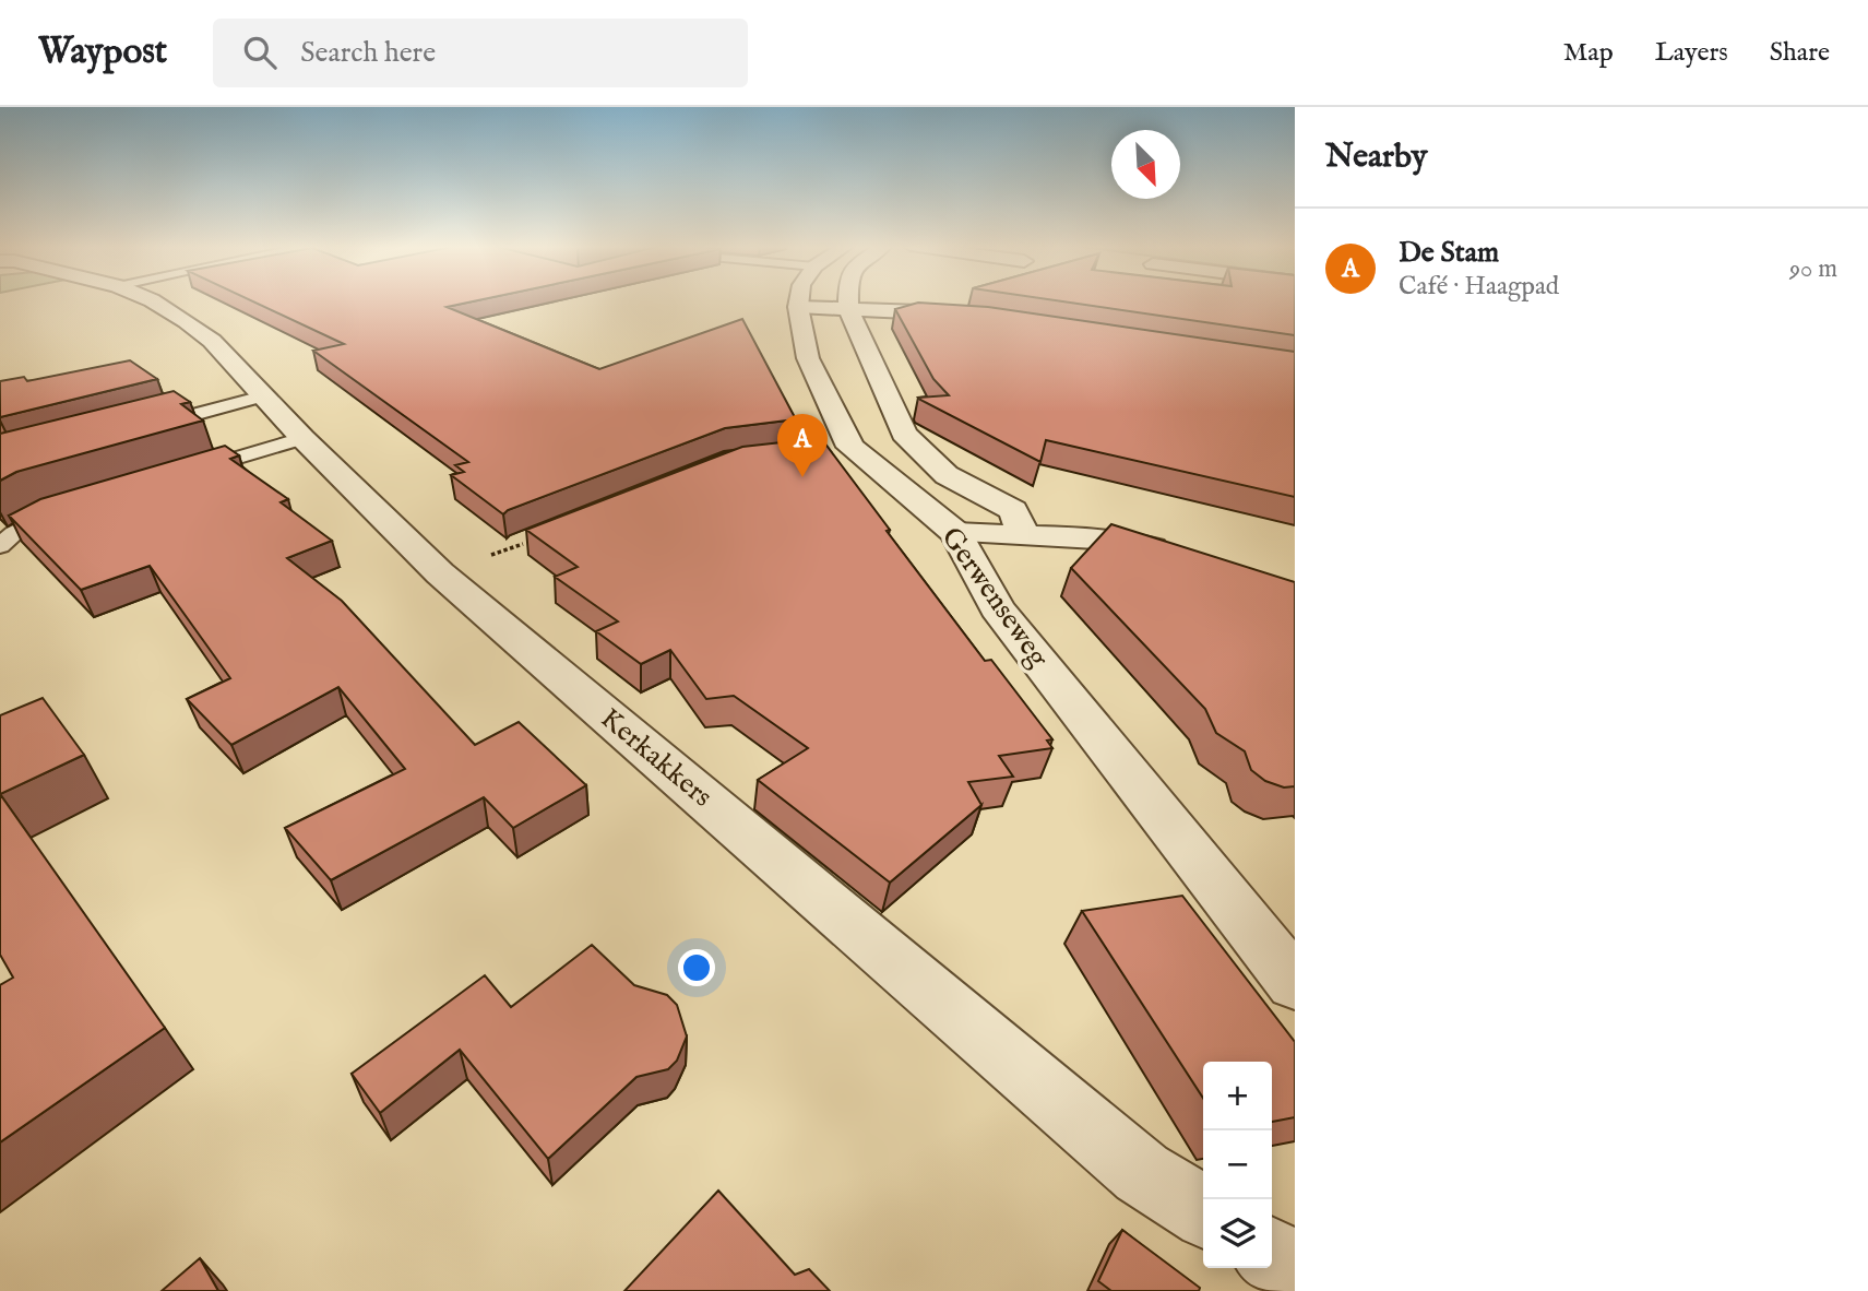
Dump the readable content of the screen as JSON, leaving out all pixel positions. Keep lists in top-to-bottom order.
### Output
{
  "streets": {
    "street": ["Gerwenseweg", "Kerkakkers"]
  },
  "north": "bottom right",
  "page": {
    "header": "Waypost",
    "search": "Search here",
    "nav": ["Map", "Layers", "Share"],
    "heading": "Nearby",
    "list": [
      {
        "mark": "A",
        "name": "De Stam",
        "note": "Café · Haagpad",
        "value": "90 m"
      }
    ],
    "pins": "A",
    "map_buttons": ["+", "−"]
  }
}
